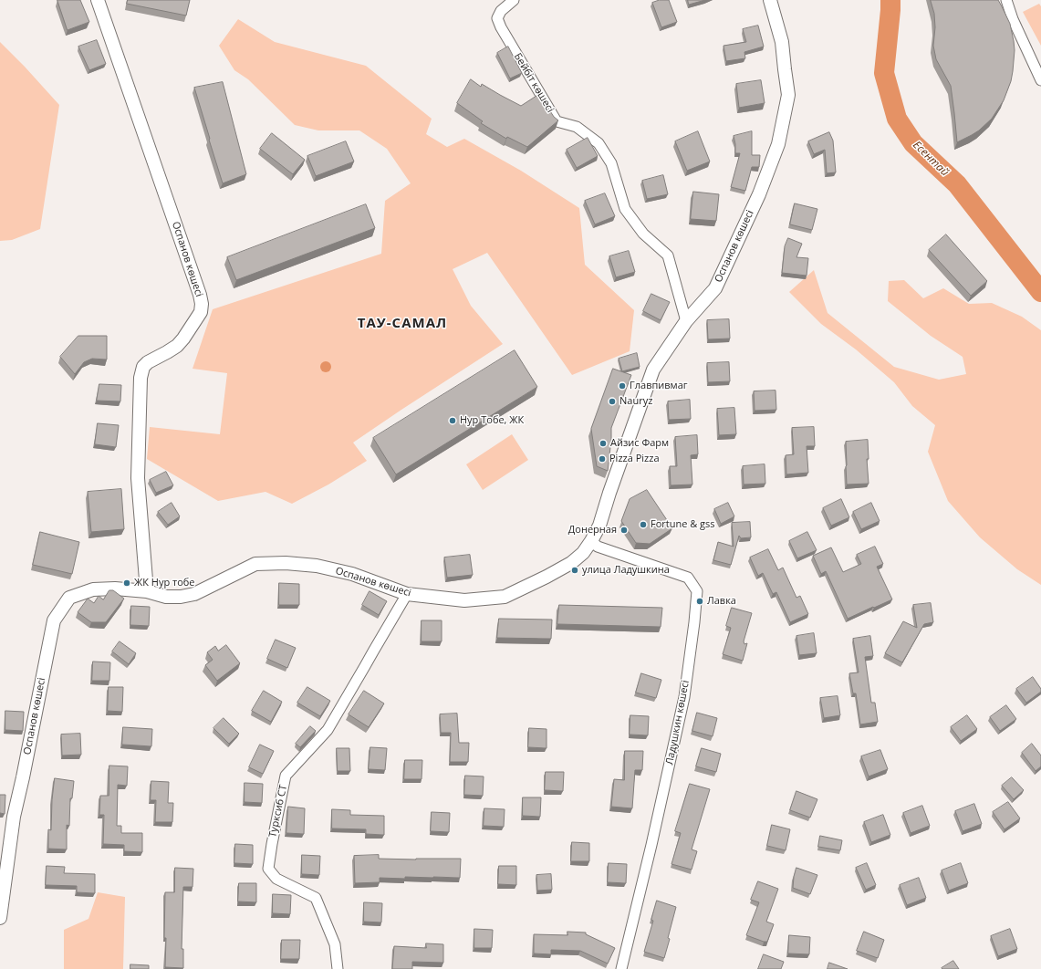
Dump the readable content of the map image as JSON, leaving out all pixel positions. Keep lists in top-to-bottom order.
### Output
{
  "streets": {
    "street": [
      "Бейбіт көшесі",
      "Оспанов көшесі",
      "Ладушкин көшесі",
      "Турксиб СТ"
    ]
  },
  "crossings": [
    ["Бейбіт көшесі", "Оспанов көшесі"],
    ["Оспанов көшесі", "Ладушкин көшесі"],
    ["Оспанов көшесі", "Турксиб СТ"]
  ],
  "districts": ["ТАУ-САМАЛ"],
  "water": ["Есентай"],
  "places": [
    "Главпивмаг",
    "Nauryz",
    "Нур Тобе, ЖК",
    "Айзис Фарм",
    "Pizza Pizza",
    "Fortune & gss",
    "Донерная",
    "улица Ладушкина",
    "ЖК Нур тобе",
    "Лавка"
  ]
}
